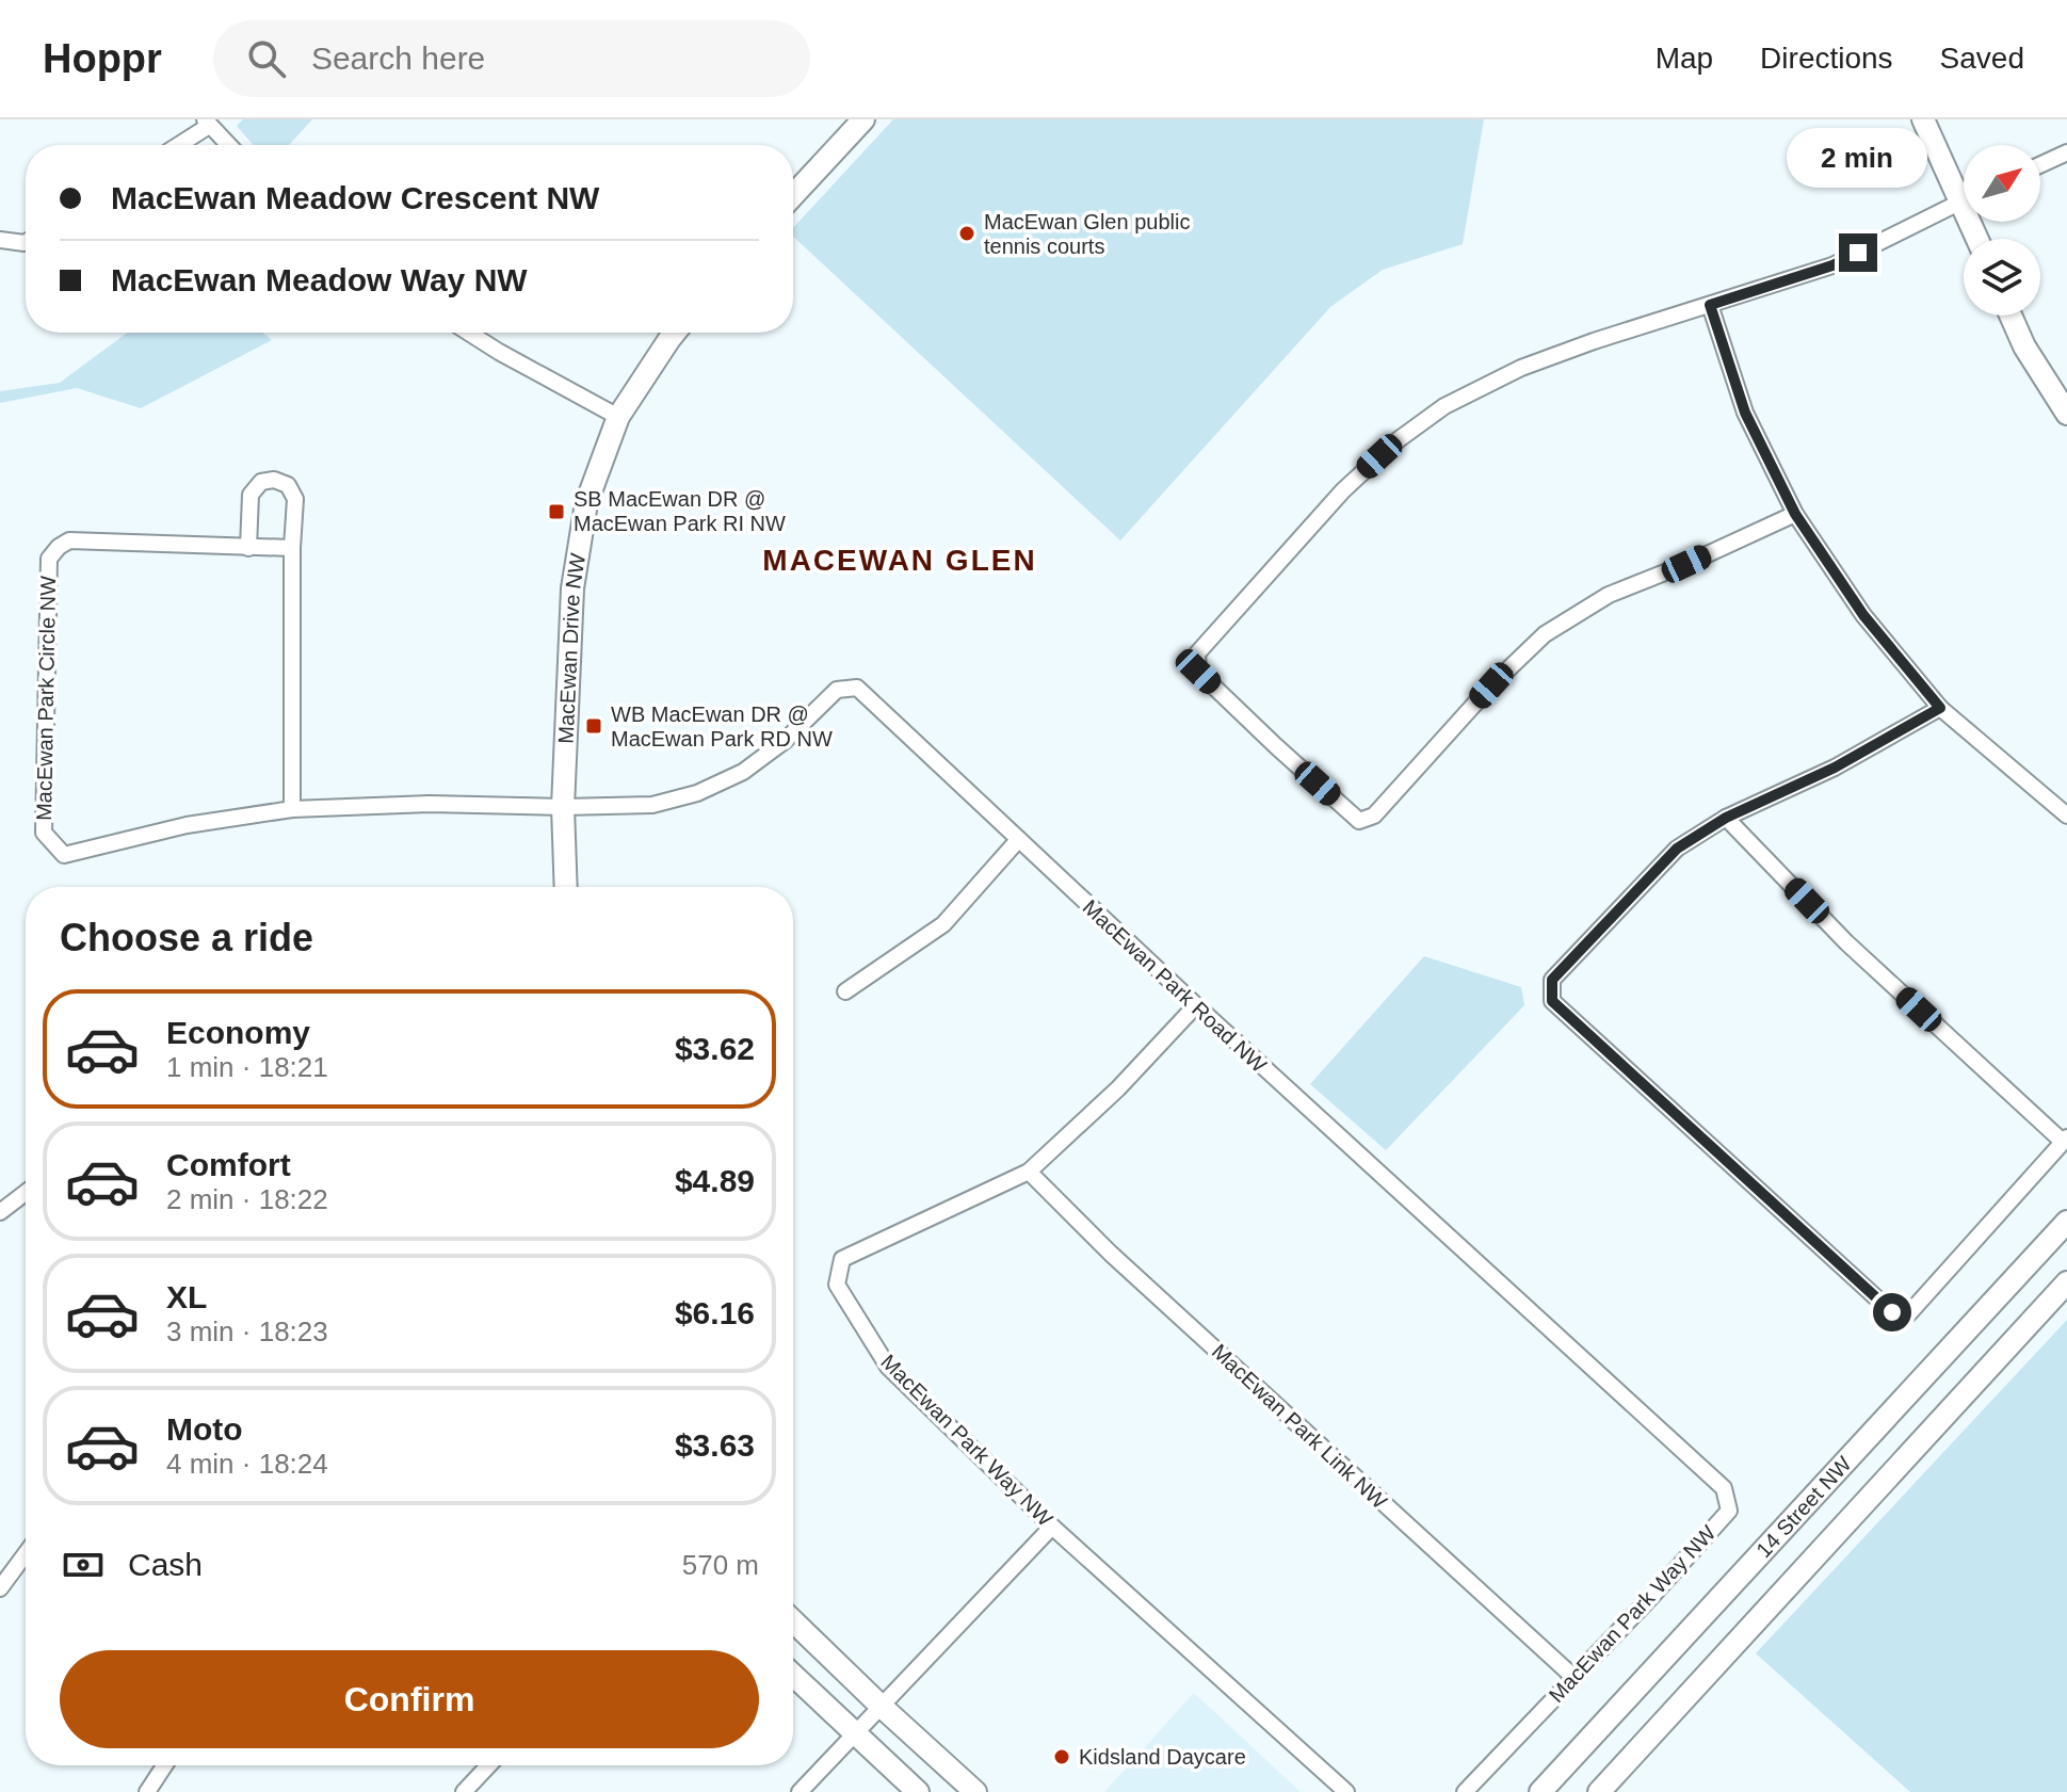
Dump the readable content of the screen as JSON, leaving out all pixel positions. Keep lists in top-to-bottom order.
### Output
{
  "streets": {
    "street": [
      "MacEwan Drive NW",
      "MacEwan Park Circle NW",
      "MacEwan Park Road NW",
      "MacEwan Park Link NW",
      "MacEwan Park Way NW",
      "14 Street NW"
    ]
  },
  "crossings": [
    ["MacEwan Drive NW", "MacEwan Park Circle NW"],
    ["MacEwan Drive NW", "MacEwan Park Road NW"],
    ["MacEwan Park Circle NW", "MacEwan Park Road NW"],
    ["MacEwan Park Road NW", "MacEwan Park Way NW"],
    ["MacEwan Park Link NW", "MacEwan Park Way NW"]
  ],
  "districts": ["MACEWAN GLEN"],
  "places": {
    "other": ["MacEwan Glen public tennis courts", "Kidsland Daycare"],
    "transit": ["SB MacEwan DR @ MacEwan Park RI NW", "WB MacEwan DR @ MacEwan Park RD NW"]
  },
  "north": "top right",
  "page": {
    "header": "Hoppr",
    "search": "Search here",
    "nav": ["Map", "Directions", "Saved"],
    "bubble": "2 min",
    "banner": ["MacEwan Meadow Crescent NW", "MacEwan Meadow Way NW"],
    "heading": "Choose a ride",
    "list": [
      {
        "name": "Economy",
        "note": "1 min · 18:21",
        "value": "$3.62"
      },
      {
        "name": "Comfort",
        "note": "2 min · 18:22",
        "value": "$4.89"
      },
      {
        "name": "XL",
        "note": "3 min · 18:23",
        "value": "$6.16"
      },
      {
        "name": "Moto",
        "note": "4 min · 18:24",
        "value": "$3.63"
      }
    ],
    "pay": ["Cash", "570 m"],
    "buttons": "Confirm"
  }
}
